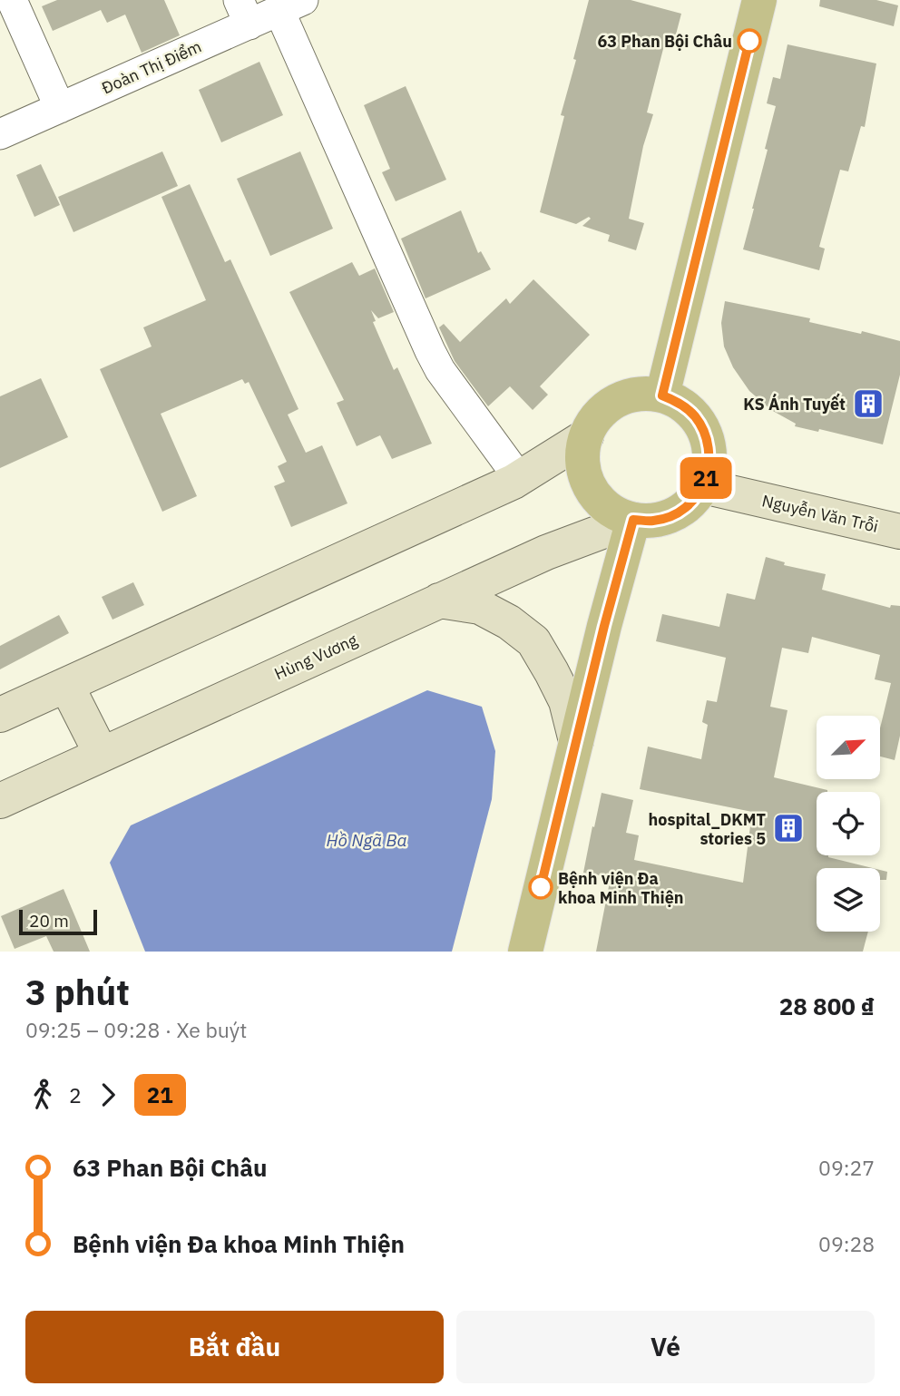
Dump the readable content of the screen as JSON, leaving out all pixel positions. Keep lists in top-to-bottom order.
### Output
{
  "streets": {
    "main road": ["Nguyễn Văn Trỗi", "Hùng Vương"],
    "street": ["Đoàn Thị Điểm"]
  },
  "crossings": [
    ["Nguyễn Văn Trỗi", "Hùng Vương"]
  ],
  "water": ["Hồ Ngã Ba"],
  "places": {
    "other": ["63 Phan Bội Châu", "Bệnh viện Đa khoa Minh Thiện"],
    "building": ["KS Ánh Tuyết", "hospital_DKMT stories 5"]
  },
  "lines": ["bus line 21"],
  "scale_bar": "20 m",
  "north": "top right",
  "page": {
    "on_map": "21",
    "scale": "20 m",
    "heading": ["3 phút", "09:25 – 09:28 · Xe buýt", "28 800 ₫"],
    "legs": ["2", "21"],
    "list": [
      {
        "name": "63 Phan Bội Châu",
        "value": "09:27"
      },
      {
        "name": "Bệnh viện Đa khoa Minh Thiện",
        "value": "09:28"
      }
    ],
    "buttons": ["Bắt đầu", "Vé"]
  }
}
